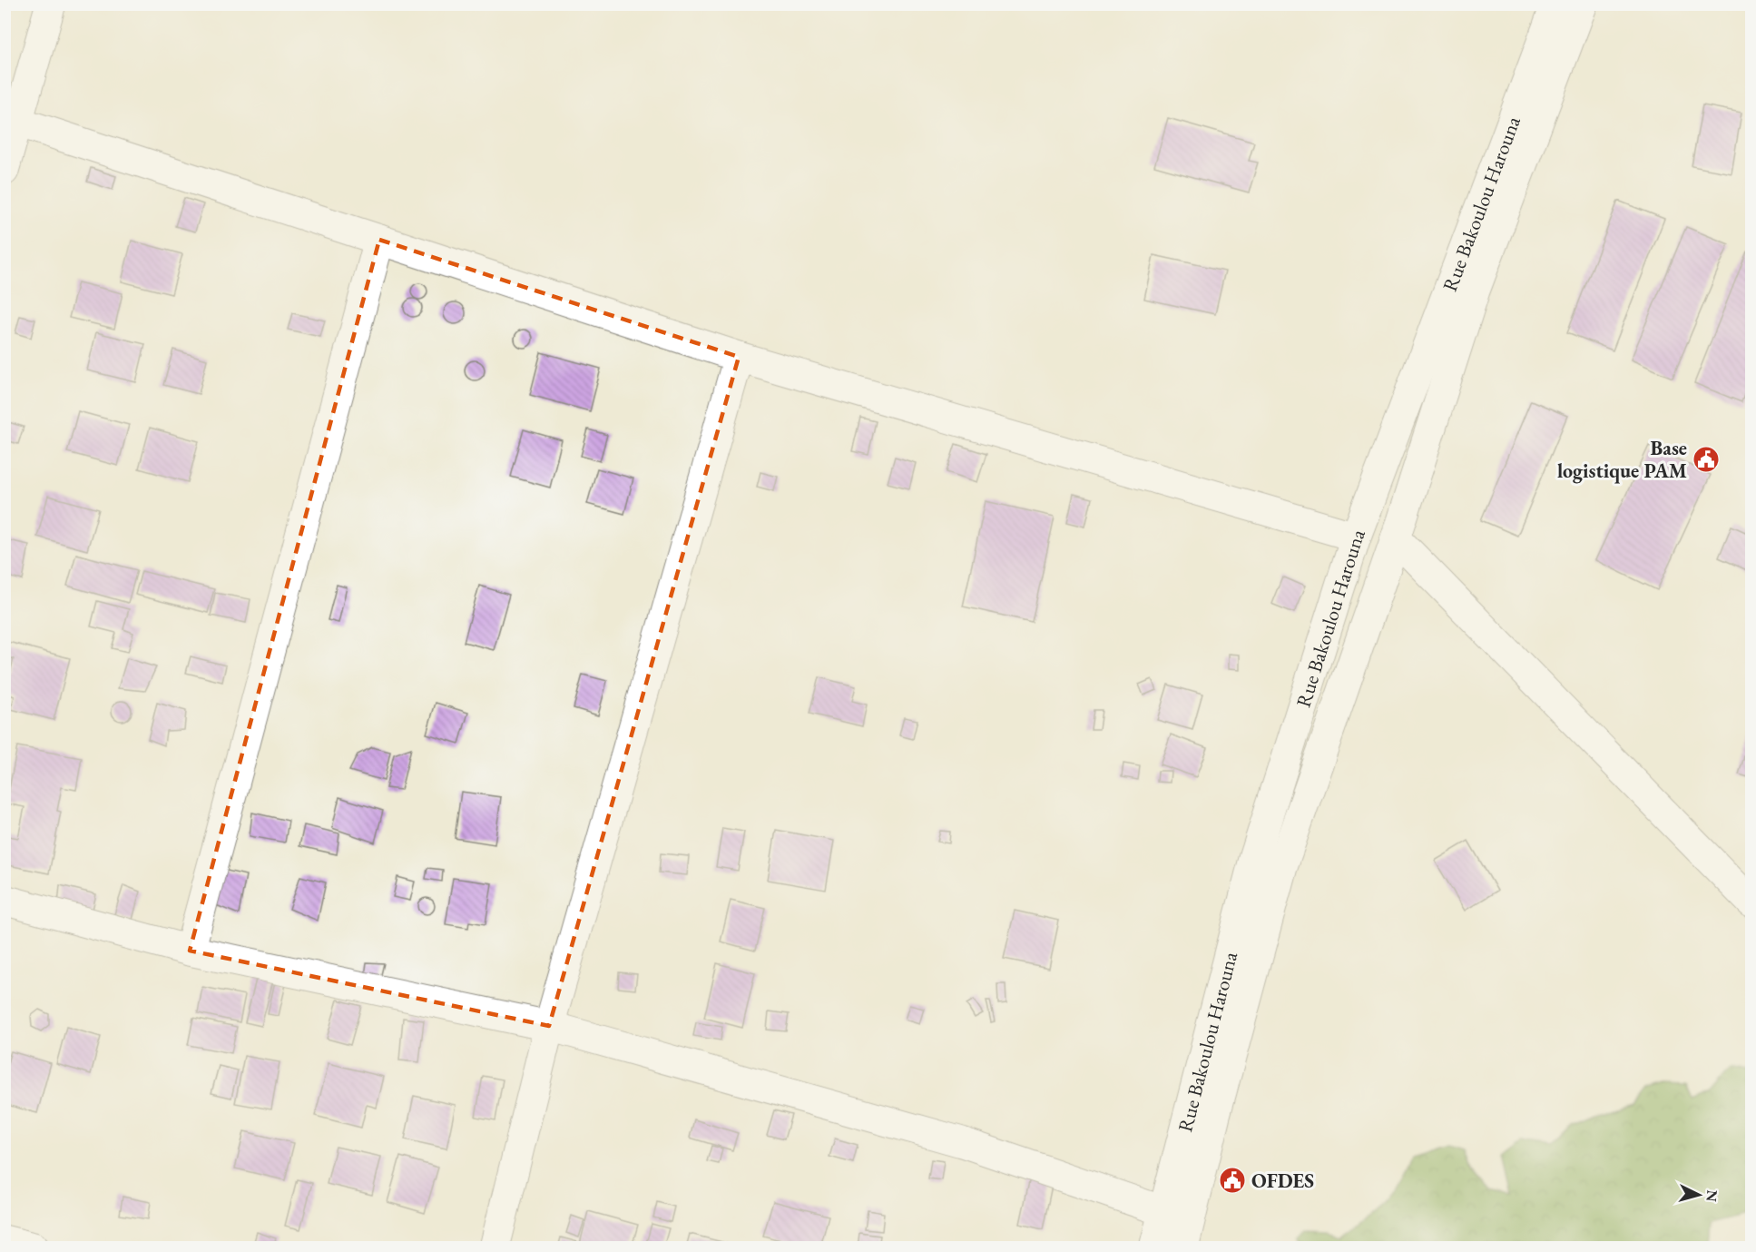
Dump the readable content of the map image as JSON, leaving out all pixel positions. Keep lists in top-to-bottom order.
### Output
{
  "streets": {
    "main road": ["Rue Bakoulou Harouna"]
  },
  "places": {
    "public building": ["Base logistique PAM", "OFDES"]
  },
  "north": "right"
}
